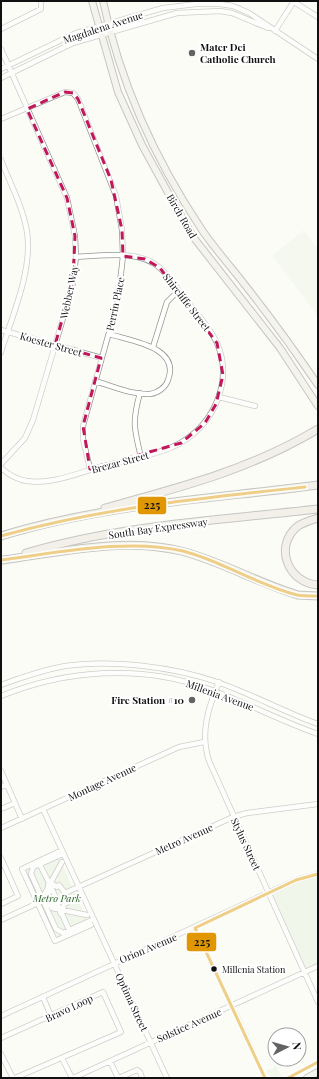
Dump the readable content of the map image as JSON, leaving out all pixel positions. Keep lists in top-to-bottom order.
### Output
{
  "streets": {
    "highway": ["South Bay Expressway"],
    "main road": ["Birch Road"],
    "street": [
      "Magdalena Avenue",
      "Webber Way",
      "Shircliffe Street",
      "Perrin Place",
      "Koester Street",
      "Brezar Street",
      "Millenia Avenue",
      "Montage Avenue",
      "Metro Avenue",
      "Stylus Street",
      "Orion Avenue",
      "Optima Street",
      "Bravo Loop",
      "Solstice Avenue"
    ]
  },
  "crossings": [
    ["Magdalena Avenue", "Birch Road"],
    ["Magdalena Avenue", "Webber Way"],
    ["Webber Way", "Shircliffe Street"],
    ["Webber Way", "Perrin Place"],
    ["Webber Way", "Koester Street"],
    ["Shircliffe Street", "Perrin Place"],
    ["Shircliffe Street", "Brezar Street"],
    ["Perrin Place", "Koester Street"],
    ["Perrin Place", "Brezar Street"],
    ["Millenia Avenue", "Stylus Street"],
    ["Montage Avenue", "Stylus Street"],
    ["Montage Avenue", "Optima Street"],
    ["Metro Avenue", "Stylus Street"],
    ["Metro Avenue", "Optima Street"],
    ["Stylus Street", "Orion Avenue"],
    ["Stylus Street", "Solstice Avenue"],
    ["Orion Avenue", "Optima Street"],
    ["Optima Street", "Solstice Avenue"]
  ],
  "parks": ["Metro Park"],
  "places": ["Mater Dei Catholic Church", "Fire Station #10", "Millenia Station"],
  "lines": ["transit line 225"],
  "north": "right"
}
